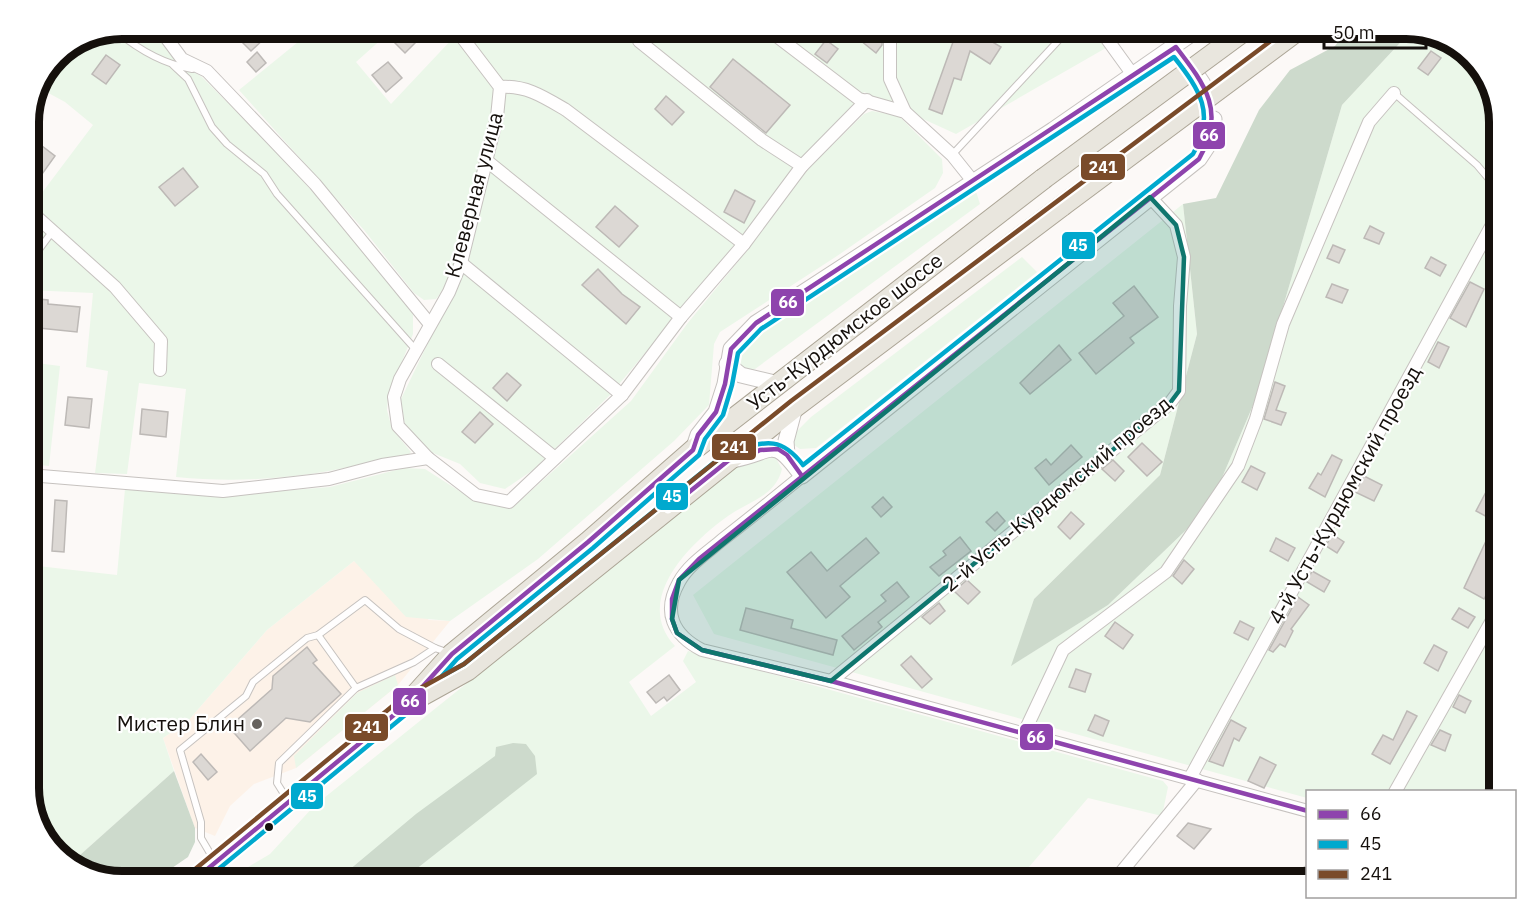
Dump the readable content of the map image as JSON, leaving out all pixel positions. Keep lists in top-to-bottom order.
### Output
{
  "streets": {
    "main road": ["Усть-Курдюмское шоссе"],
    "street": ["Клеверная улица", "2-й Усть-Курдюмский проезд", "4-й Усть-Курдюмский проезд"]
  },
  "places": ["Мистер Блин"],
  "lines": ["transit line 241", "transit line 66", "transit line 45"],
  "legend": ["66", "45", "241"],
  "scale_bar": "50 m"
}
